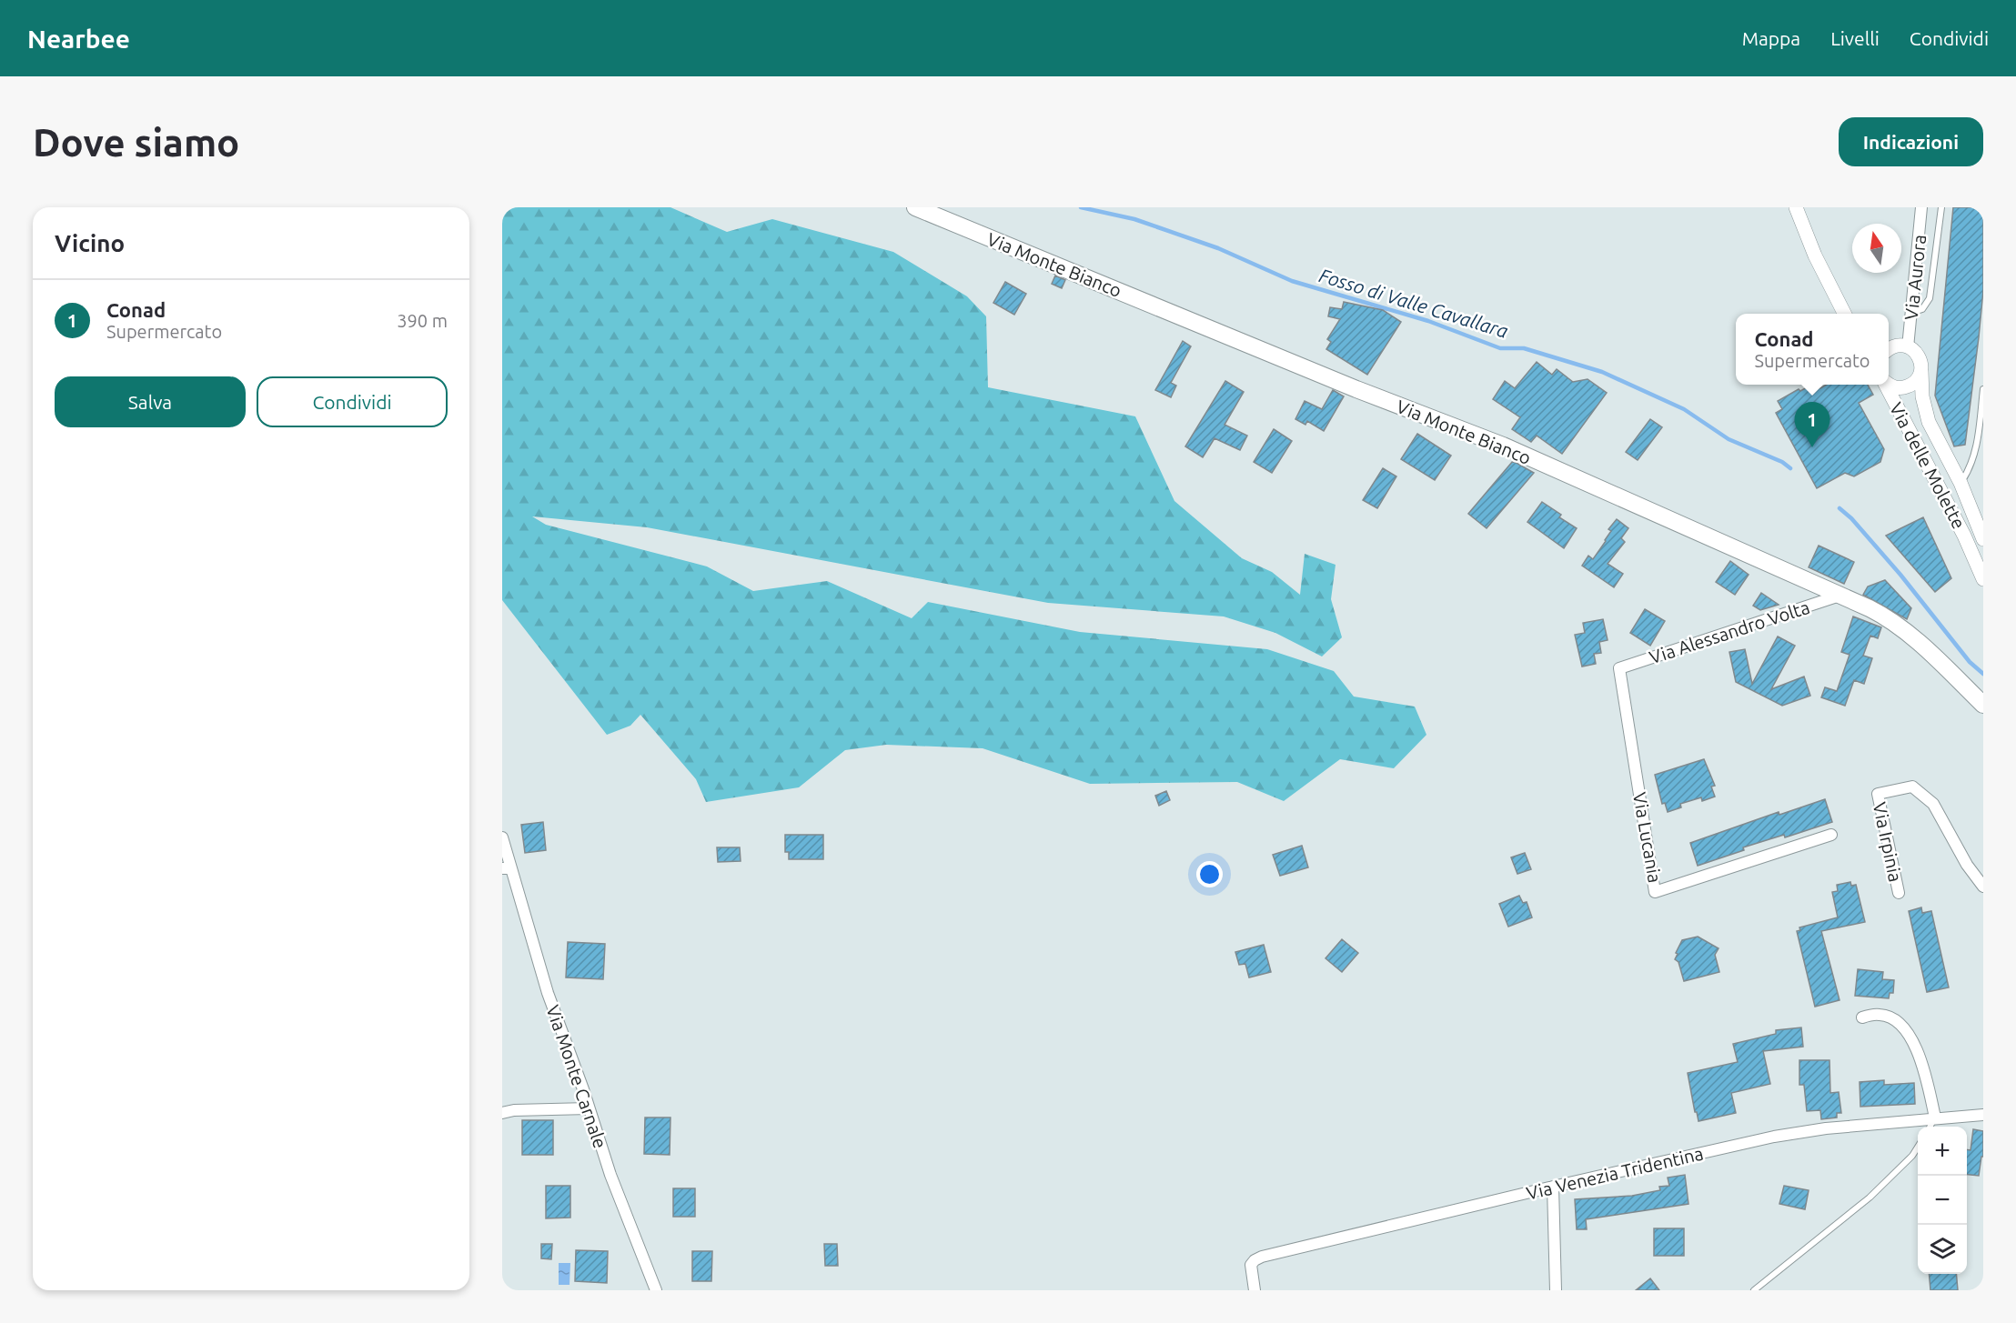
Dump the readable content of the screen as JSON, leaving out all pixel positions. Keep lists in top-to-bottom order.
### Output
{
  "streets": {
    "main road": ["Via Monte Bianco"],
    "street": [
      "Via Aurora",
      "Via delle Molette",
      "Via Alessandro Volta",
      "Via Lucania",
      "Via Irpinia",
      "Via Monte Carnale",
      "Via Venezia Tridentina"
    ]
  },
  "crossings": [
    ["Via Monte Bianco", "Via Alessandro Volta"],
    ["Via Alessandro Volta", "Via Lucania"]
  ],
  "water": ["Fosso di Valle Cavallara"],
  "north": "top",
  "page": {
    "header": "Nearbee",
    "nav": ["Mappa", "Livelli", "Condividi"],
    "buttons": [
      "Indicazioni",
      ["Salva", "Condividi"]
    ],
    "title": "Dove siamo",
    "heading": "Vicino",
    "list": [
      {
        "mark": "1",
        "name": "Conad",
        "note": "Supermercato",
        "value": "390 m"
      }
    ],
    "popup": ["Conad", "Supermercato"],
    "pins": "1",
    "map_buttons": ["+", "−"]
  }
}
